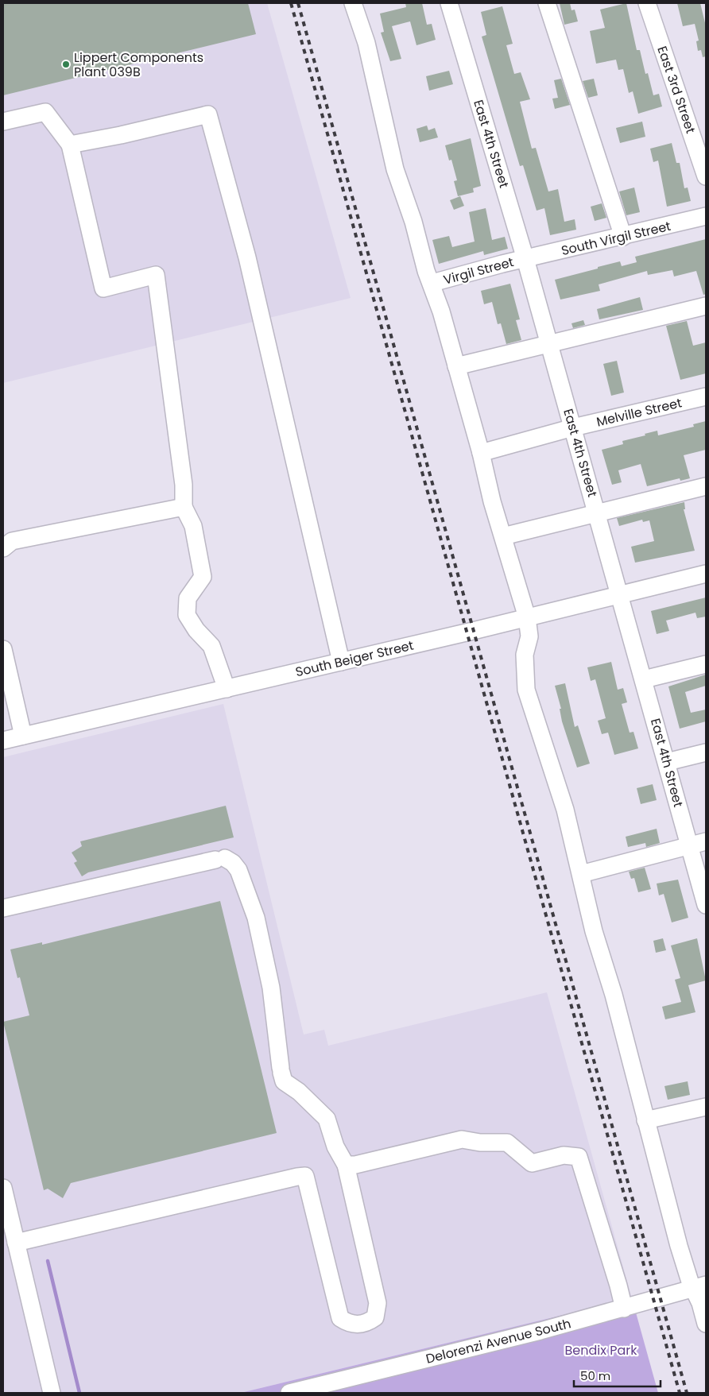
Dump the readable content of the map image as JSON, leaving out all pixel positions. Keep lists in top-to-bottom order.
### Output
{
  "streets": {
    "street": [
      "East 3rd Street",
      "East 4th Street",
      "South Virgil Street",
      "Virgil Street",
      "Melville Street",
      "South Beiger Street",
      "Delorenzi Avenue South"
    ]
  },
  "crossings": [
    ["East 4th Street", "South Virgil Street"],
    ["East 4th Street", "Virgil Street"],
    ["East 4th Street", "Melville Street"],
    ["East 4th Street", "South Beiger Street"],
    ["South Virgil Street", "Virgil Street"]
  ],
  "parks": ["Bendix Park"],
  "places": ["Lippert Components Plant 039B"],
  "scale_bar": "50 m"
}
